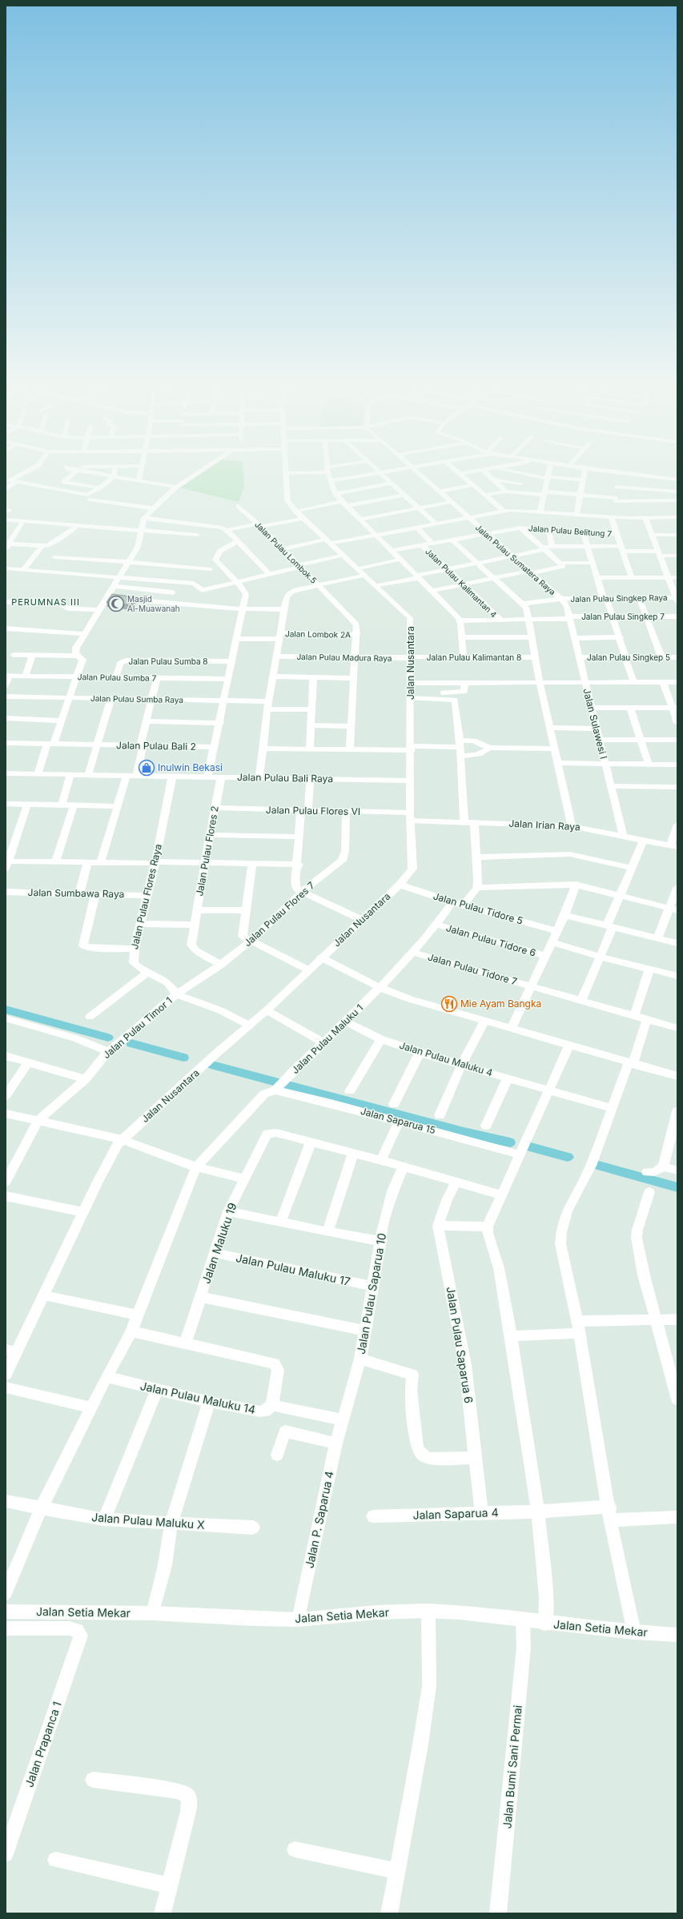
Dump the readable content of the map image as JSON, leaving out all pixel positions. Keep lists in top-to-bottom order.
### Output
{
  "streets": {
    "street": [
      "Jalan Pulau Belitung 7",
      "Jalan Pulau Lombok.5",
      "Jalan Pulau Sumatera Raya",
      "Jalan Pulau Kalimantan 4",
      "Jalan Pulau Singkep Raya",
      "Jalan Pulau Singkep 7",
      "Jalan Lombok 2A",
      "Jalan Pulau Madura Raya",
      "Jalan Pulau Kalimantan 8",
      "Jalan Pulau Singkep 5",
      "Jalan Pulau Sumba 8",
      "Jalan Nusantara",
      "Jalan Pulau Sumba 7",
      "Jalan Pulau Sumba Raya",
      "Jalan Sulawesi I",
      "Jalan Pulau Bali 2",
      "Jalan Pulau Bali Raya",
      "Jalan Pulau Flores VI",
      "Jalan Irian Raya",
      "Jalan Pulau Flores 2",
      "Jalan Sumbawa Raya",
      "Jalan Pulau Flores Raya",
      "Jalan Pulau Tidore 5",
      "Jalan Pulau Flores 7",
      "Jalan Pulau Tidore 6",
      "Jalan Pulau Tidore 7",
      "Jalan Pulau Timor 1",
      "Jalan Pulau Maluku 1",
      "Jalan Pulau Maluku 4",
      "Jalan Saparua 15",
      "Jalan Maluku 19",
      "Jalan Pulau Maluku 17",
      "Jalan Pulau Saparua 10",
      "Jalan Pulau Saparua 6",
      "Jalan Pulau Maluku 14",
      "Jalan Saparua 4",
      "Jalan P. Saparua 4",
      "Jalan Pulau Maluku X",
      "Jalan Setia Mekar",
      "Jalan Prapanca 1",
      "Jalan Bumi Sani Permai"
    ]
  },
  "crossings": [
    ["Jalan Pulau Belitung 7", "Jalan Pulau Sumatera Raya"],
    ["Jalan Pulau Belitung 7", "Jalan Pulau Kalimantan 4"],
    ["Jalan Pulau Lombok.5", "Jalan Lombok 2A"],
    ["Jalan Pulau Lombok.5", "Jalan Pulau Madura Raya"],
    ["Jalan Pulau Sumatera Raya", "Jalan Pulau Singkep Raya"],
    ["Jalan Pulau Sumatera Raya", "Jalan Pulau Singkep 7"],
    ["Jalan Pulau Sumatera Raya", "Jalan Pulau Singkep 5"],
    ["Jalan Pulau Sumatera Raya", "Jalan Sulawesi I"],
    ["Jalan Pulau Kalimantan 4", "Jalan Pulau Singkep 7"],
    ["Jalan Pulau Madura Raya", "Jalan Pulau Kalimantan 8"],
    ["Jalan Pulau Madura Raya", "Jalan Nusantara"],
    ["Jalan Pulau Kalimantan 8", "Jalan Nusantara"],
    ["Jalan Pulau Sumba 8", "Jalan Pulau Sumba 7"],
    ["Jalan Nusantara", "Jalan Pulau Bali Raya"],
    ["Jalan Nusantara", "Jalan Pulau Flores VI"],
    ["Jalan Nusantara", "Jalan Irian Raya"],
    ["Jalan Nusantara", "Jalan Pulau Tidore 5"],
    ["Jalan Sulawesi I", "Jalan Irian Raya"],
    ["Jalan Pulau Bali Raya", "Jalan Pulau Flores 2"],
    ["Jalan Pulau Bali Raya", "Jalan Pulau Flores Raya"],
    ["Jalan Pulau Flores VI", "Jalan Irian Raya"],
    ["Jalan Pulau Flores VI", "Jalan Pulau Flores 2"],
    ["Jalan Pulau Flores VI", "Jalan Pulau Flores 7"],
    ["Jalan Pulau Flores 2", "Jalan Pulau Flores 7"],
    ["Jalan Sumbawa Raya", "Jalan Pulau Flores Raya"],
    ["Jalan Pulau Flores Raya", "Jalan Pulau Flores 7"],
    ["Jalan Pulau Flores Raya", "Jalan Pulau Timor 1"],
    ["Jalan Pulau Tidore 5", "Jalan Pulau Maluku 1"],
    ["Jalan Pulau Flores 7", "Jalan Pulau Timor 1"],
    ["Jalan Pulau Tidore 6", "Jalan Pulau Maluku 1"],
    ["Jalan Pulau Tidore 7", "Jalan Pulau Maluku 1"],
    ["Jalan Pulau Maluku 1", "Jalan Pulau Maluku 4"],
    ["Jalan Pulau Maluku 1", "Jalan Saparua 15"],
    ["Jalan Maluku 19", "Jalan Pulau Maluku 17"],
    ["Jalan Pulau Maluku 17", "Jalan Pulau Saparua 10"],
    ["Jalan Pulau Saparua 10", "Jalan P. Saparua 4"],
    ["Jalan Pulau Saparua 6", "Jalan Saparua 4"],
    ["Jalan P. Saparua 4", "Jalan Setia Mekar"],
    ["Jalan Setia Mekar", "Jalan Bumi Sani Permai"]
  ],
  "districts": ["PERUMNAS III"],
  "places": {
    "mosque": ["Masjid Al-Muawanah"],
    "shop": ["Inulwin Bekasi"],
    "restaurant": ["Mie Ayam Bangka"]
  }
}
